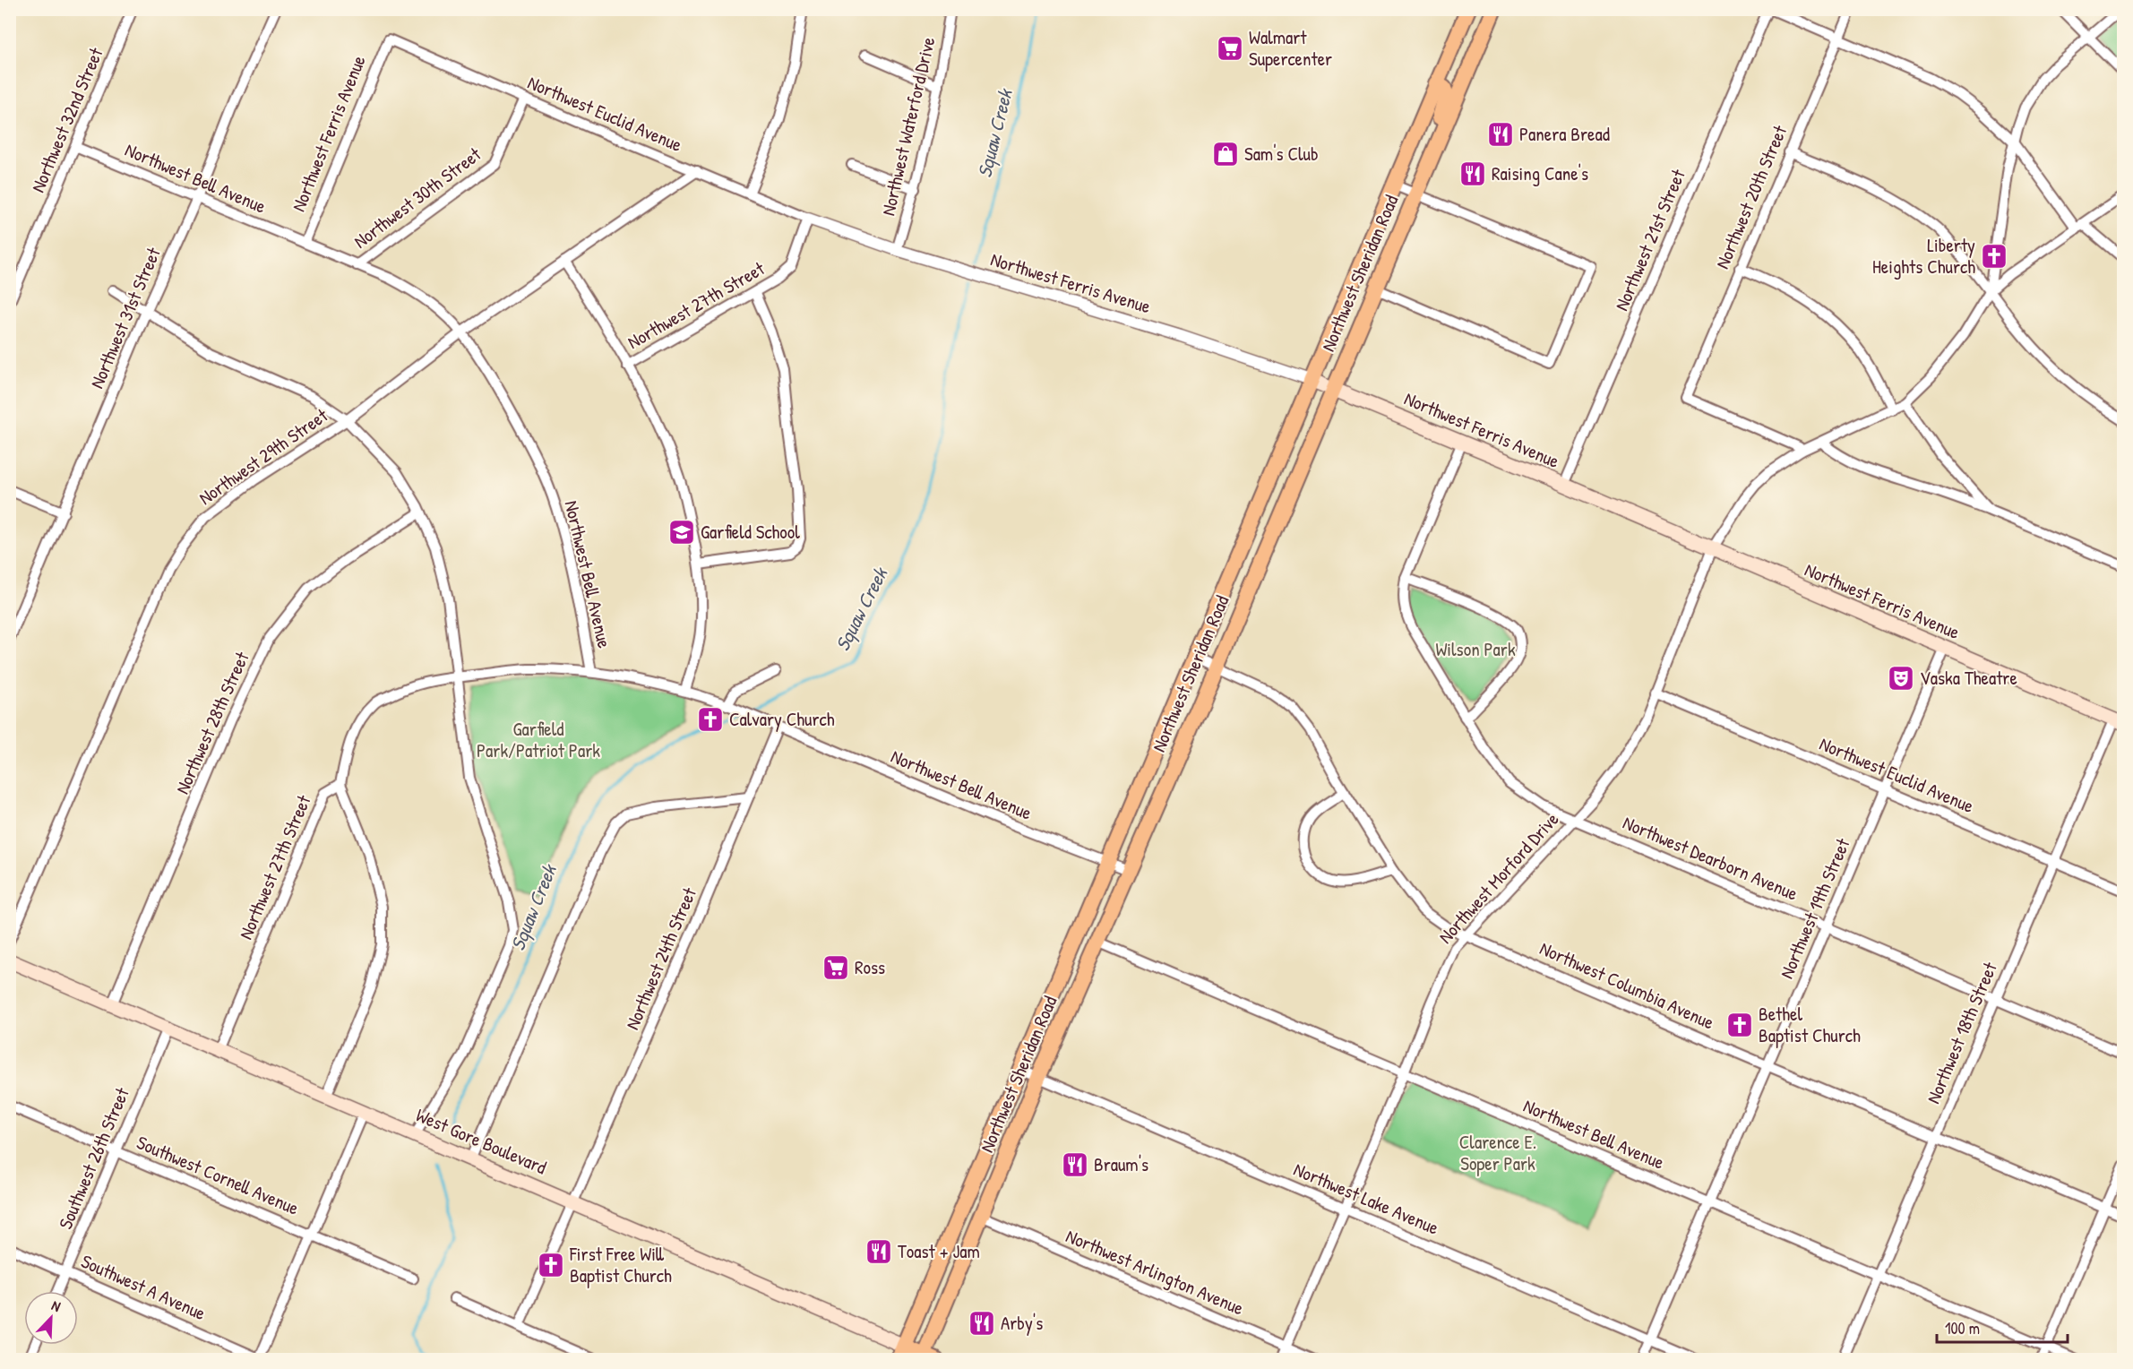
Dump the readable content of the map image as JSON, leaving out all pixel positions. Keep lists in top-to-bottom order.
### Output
{
  "streets": {
    "main road": ["Northwest Ferris Avenue", "Northwest Sheridan Road", "West Gore Boulevard"],
    "street": [
      "Northwest Euclid Avenue",
      "Northwest 32nd Street",
      "Northwest Waterford Drive",
      "Northwest Bell Avenue",
      "Northwest 20th Street",
      "Northwest 30th Street",
      "Northwest 21st Street",
      "Northwest 27th Street",
      "Northwest 31st Street",
      "Northwest 29th Street",
      "Northwest 28th Street",
      "Northwest Dearborn Avenue",
      "Northwest Morford Drive",
      "Northwest 19th Street",
      "Northwest 24th Street",
      "Northwest Columbia Avenue",
      "Northwest 18th Street",
      "Southwest 26th Street",
      "Southwest Cornell Avenue",
      "Northwest Lake Avenue",
      "Northwest Arlington Avenue",
      "Southwest A Avenue"
    ]
  },
  "crossings": [
    ["Northwest Euclid Avenue", "Northwest Ferris Avenue"],
    ["Northwest Euclid Avenue", "Northwest 30th Street"],
    ["Northwest Euclid Avenue", "Northwest 27th Street"],
    ["Northwest Euclid Avenue", "Northwest 29th Street"],
    ["Northwest Euclid Avenue", "Northwest Morford Drive"],
    ["Northwest Euclid Avenue", "Northwest 19th Street"],
    ["Northwest Euclid Avenue", "Northwest 18th Street"],
    ["Northwest 32nd Street", "Northwest Bell Avenue"],
    ["Northwest Waterford Drive", "Northwest Ferris Avenue"],
    ["Northwest Ferris Avenue", "Northwest Bell Avenue"],
    ["Northwest Ferris Avenue", "Northwest 21st Street"],
    ["Northwest Ferris Avenue", "Northwest Sheridan Road"],
    ["Northwest Ferris Avenue", "Northwest 27th Street"],
    ["Northwest Ferris Avenue", "Northwest Dearborn Avenue"],
    ["Northwest Ferris Avenue", "Northwest Morford Drive"],
    ["Northwest Ferris Avenue", "Northwest 19th Street"],
    ["Northwest Ferris Avenue", "Northwest 18th Street"],
    ["Northwest Bell Avenue", "Northwest 30th Street"],
    ["Northwest Bell Avenue", "Northwest Sheridan Road"],
    ["Northwest Bell Avenue", "Northwest 31st Street"],
    ["Northwest Bell Avenue", "Northwest 29th Street"],
    ["Northwest Bell Avenue", "Northwest Morford Drive"],
    ["Northwest Bell Avenue", "Northwest 19th Street"],
    ["Northwest Bell Avenue", "Northwest 24th Street"],
    ["Northwest Bell Avenue", "Northwest 18th Street"],
    ["Northwest 20th Street", "Northwest Morford Drive"],
    ["Northwest Sheridan Road", "Northwest Columbia Avenue"],
    ["Northwest Sheridan Road", "West Gore Boulevard"],
    ["Northwest Sheridan Road", "Northwest Lake Avenue"],
    ["Northwest Sheridan Road", "Northwest Arlington Avenue"],
    ["Northwest 27th Street", "West Gore Boulevard"],
    ["Northwest 28th Street", "West Gore Boulevard"],
    ["Northwest Dearborn Avenue", "Northwest Morford Drive"],
    ["Northwest Dearborn Avenue", "Northwest 19th Street"],
    ["Northwest Dearborn Avenue", "Northwest 18th Street"],
    ["Northwest Morford Drive", "Northwest Columbia Avenue"],
    ["Northwest Morford Drive", "Northwest Lake Avenue"],
    ["Northwest Morford Drive", "Northwest Arlington Avenue"],
    ["Northwest 19th Street", "Northwest Columbia Avenue"],
    ["Northwest 19th Street", "Northwest Lake Avenue"],
    ["Northwest 24th Street", "West Gore Boulevard"],
    ["Northwest Columbia Avenue", "Northwest 18th Street"],
    ["West Gore Boulevard", "Southwest 26th Street"],
    ["Southwest 26th Street", "Southwest Cornell Avenue"],
    ["Southwest 26th Street", "Southwest A Avenue"]
  ],
  "water": ["Squaw Creek"],
  "parks": ["Wilson Park", "Garfield Park/Patriot Park", "Clarence E. Soper Park"],
  "places": {
    "supermarket": ["Walmart Supercenter", "Ross"],
    "restaurant": [
      "Panera Bread",
      "Raising Cane's",
      "Braum's",
      "Toast + Jam",
      "Arby's"
    ],
    "shop": ["Sam's Club"],
    "church": [
      "Liberty Heights Church",
      "Calvary Church",
      "Bethel Baptist Church",
      "First Free Will Baptist Church"
    ],
    "school or university": ["Garfield School"],
    "theatre": ["Vaska Theatre"]
  },
  "scale_bar": "100 m",
  "north": "top right"
}
